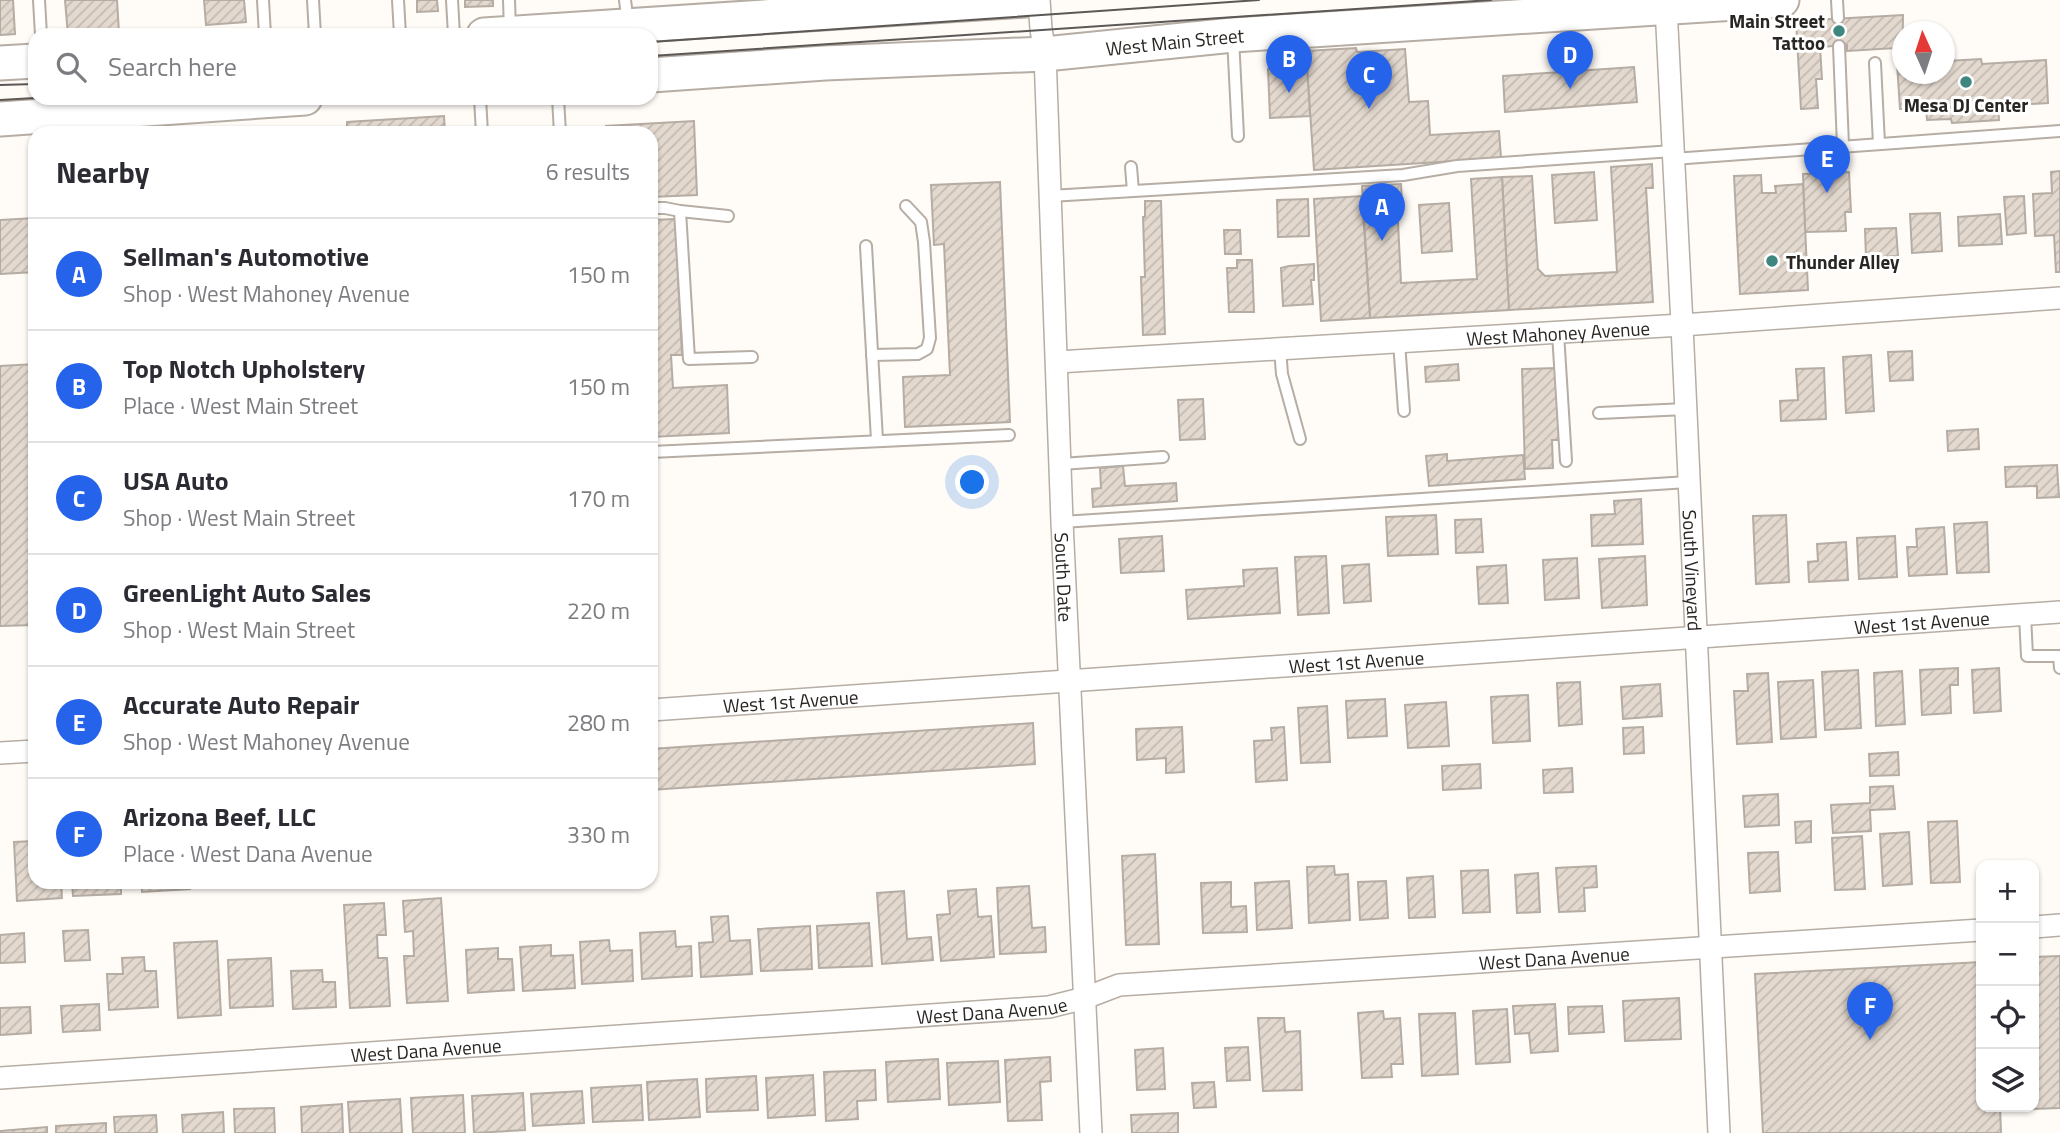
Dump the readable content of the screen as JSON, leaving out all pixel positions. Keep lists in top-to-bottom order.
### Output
{
  "streets": {
    "main road": ["West Main Street"],
    "street": [
      "West Mahoney Avenue",
      "South Vineyard",
      "South Date",
      "West 1st Avenue",
      "West Dana Avenue"
    ]
  },
  "crossings": [
    ["West Main Street", "South Vineyard"],
    ["West Main Street", "South Date"],
    ["West Mahoney Avenue", "South Vineyard"],
    ["West Mahoney Avenue", "South Date"],
    ["South Vineyard", "West 1st Avenue"],
    ["South Vineyard", "West Dana Avenue"],
    ["South Date", "West 1st Avenue"],
    ["South Date", "West Dana Avenue"]
  ],
  "places": ["Main Street Tattoo", "Mesa DJ Center", "Thunder Alley"],
  "north": "top",
  "page": {
    "search": "Search here",
    "pins": [
      "D",
      "B",
      "C",
      "E",
      "A",
      "F"
    ],
    "heading": ["Nearby", "6 results"],
    "list": [
      {
        "mark": "A",
        "name": "Sellman's Automotive",
        "note": "Shop · West Mahoney Avenue",
        "value": "150 m"
      },
      {
        "mark": "B",
        "name": "Top Notch Upholstery",
        "note": "Place · West Main Street",
        "value": "150 m"
      },
      {
        "mark": "C",
        "name": "USA Auto",
        "note": "Shop · West Main Street",
        "value": "170 m"
      },
      {
        "mark": "D",
        "name": "GreenLight Auto Sales",
        "note": "Shop · West Main Street",
        "value": "220 m"
      },
      {
        "mark": "E",
        "name": "Accurate Auto Repair",
        "note": "Shop · West Mahoney Avenue",
        "value": "280 m"
      },
      {
        "mark": "F",
        "name": "Arizona Beef, LLC",
        "note": "Place · West Dana Avenue",
        "value": "330 m"
      }
    ],
    "map_buttons": ["+", "−"]
  }
}
